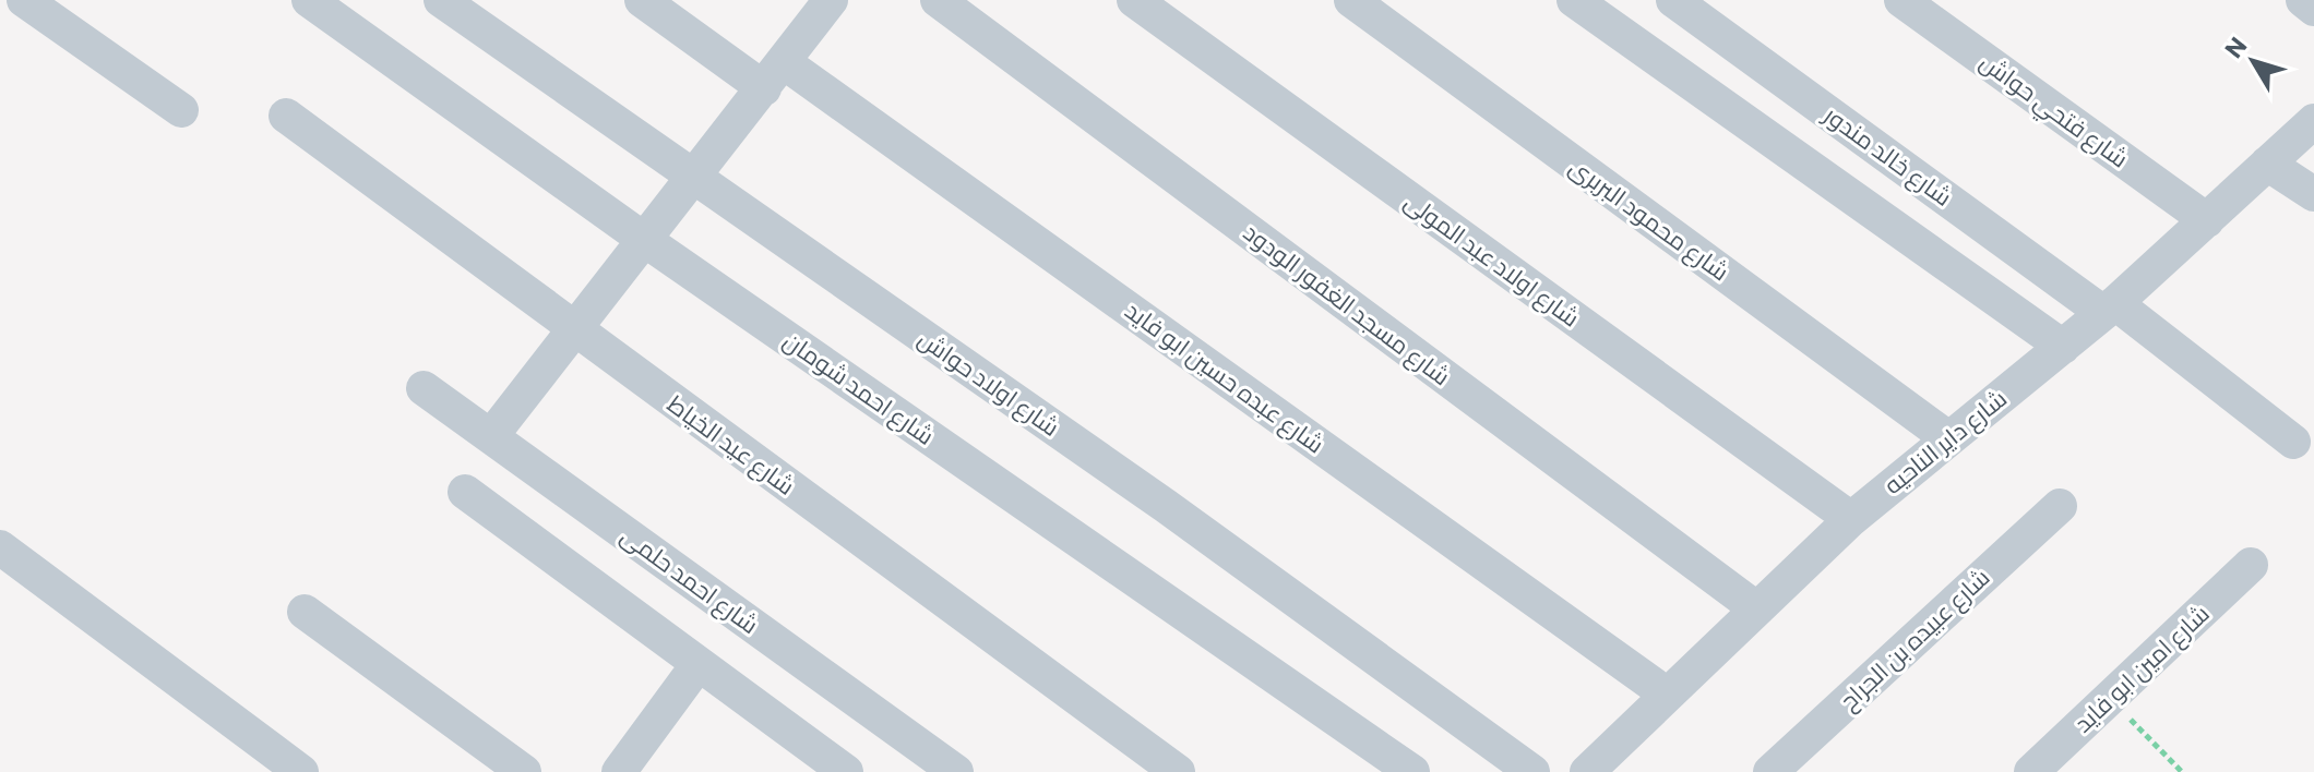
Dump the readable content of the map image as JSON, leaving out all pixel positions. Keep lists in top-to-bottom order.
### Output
{
  "streets": {
    "street": [
      "شارع فتحي حواش",
      "شارع خالد مندور",
      "شارع محمود البربرى",
      "شارع اولاد عبد المولى",
      "شارع مسجد الغفور الودود",
      "شارع عبده حسين ابو فايد",
      "شارع اولاد حواش",
      "شارع احمد شومان",
      "شارع داير الناحيه",
      "شارع عيد الخياط",
      "شارع احمد حلمى",
      "شارع عبيده بن الجراح",
      "شارع امين ابو فايد"
    ]
  },
  "crossings": [
    ["شارع فتحي حواش", "شارع داير الناحيه"],
    ["شارع خالد مندور", "شارع داير الناحيه"],
    ["شارع محمود البربرى", "شارع داير الناحيه"],
    ["شارع اولاد عبد المولى", "شارع داير الناحيه"],
    ["شارع مسجد الغفور الودود", "شارع داير الناحيه"],
    ["شارع عبده حسين ابو فايد", "شارع داير الناحيه"]
  ],
  "north": "top left"
}
